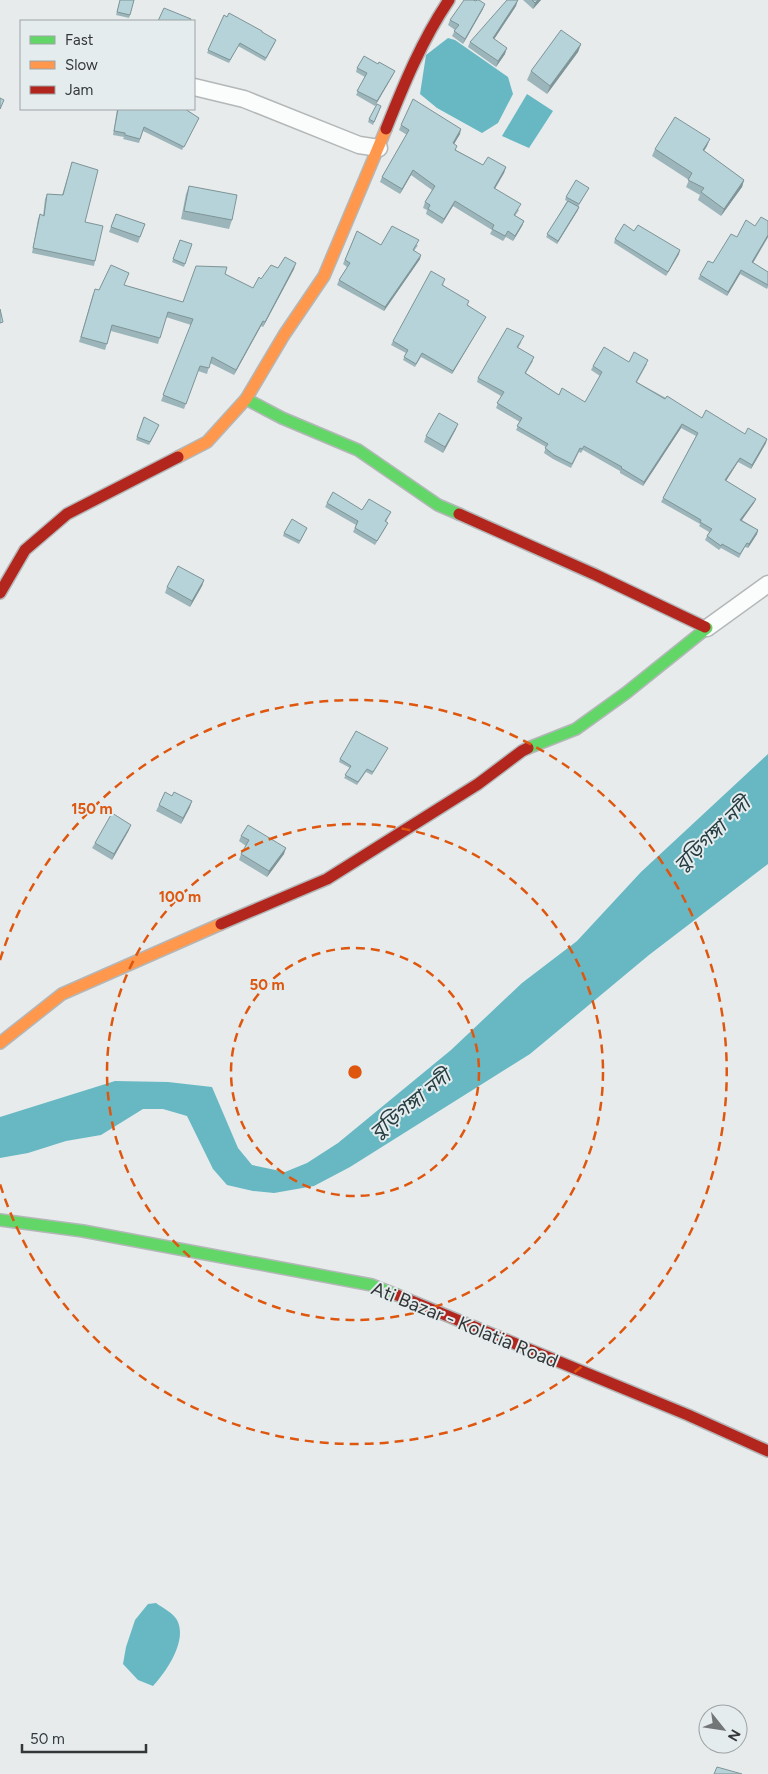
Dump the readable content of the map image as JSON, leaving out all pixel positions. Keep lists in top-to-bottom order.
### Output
{
  "streets": {
    "street": ["Ati Bazar - Kolatia Road"]
  },
  "water": ["বুড়িগঙ্গা নদী"],
  "legend": ["Fast", "Slow", "Jam"],
  "scale_bar": "50 m",
  "north": "bottom right",
  "rings": ["150 m", "100 m", "50 m"]
}
